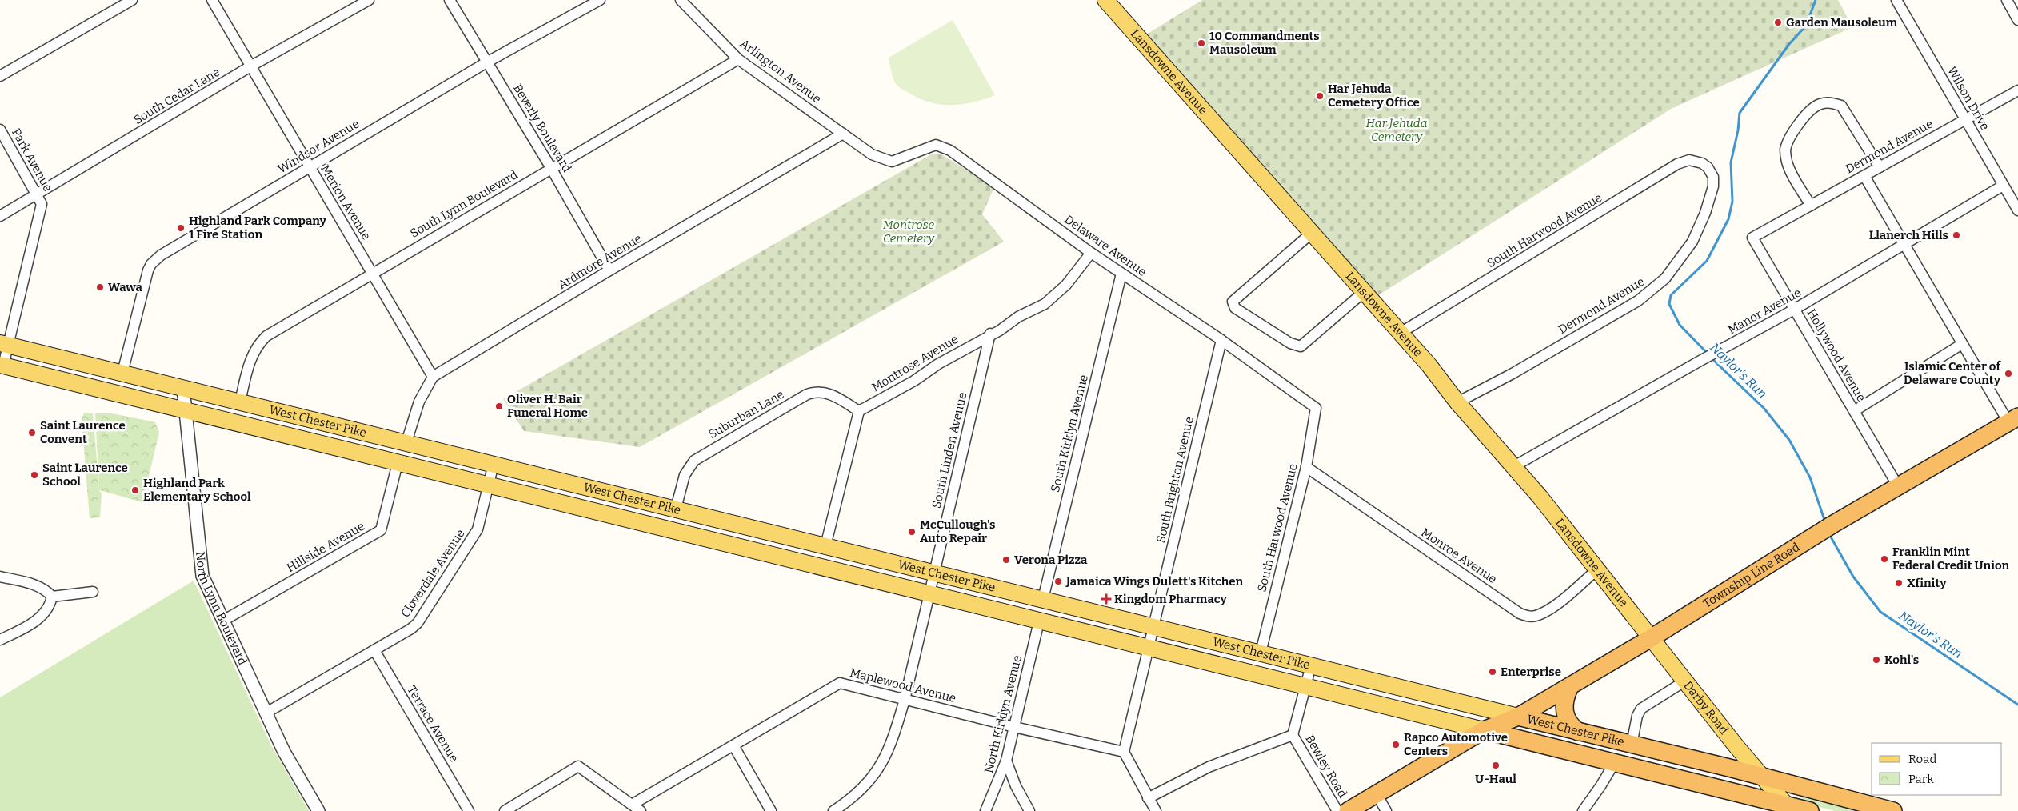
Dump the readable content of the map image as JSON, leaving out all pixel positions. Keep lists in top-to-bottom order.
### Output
{
  "streets": {
    "highway": ["West Chester Pike", "Township Line Road"],
    "main road": ["Lansdowne Avenue", "Darby Road"],
    "street": [
      "Arlington Avenue",
      "South Cedar Lane",
      "Wilson Drive",
      "Beverly Boulevard",
      "Windsor Avenue",
      "Dermond Avenue",
      "Park Avenue",
      "Merion Avenue",
      "South Lynn Boulevard",
      "South Harwood Avenue",
      "Delaware Avenue",
      "Ardmore Avenue",
      "Manor Avenue",
      "Hollywood Avenue",
      "Montrose Avenue",
      "Suburban Lane",
      "South Kirklyn Avenue",
      "South Linden Avenue",
      "South Brighton Avenue",
      "Hillside Avenue",
      "Monroe Avenue",
      "Cloverdale Avenue",
      "North Lynn Boulevard",
      "Maplewood Avenue",
      "North Kirklyn Avenue",
      "Terrace Avenue",
      "Bewley Road"
    ]
  },
  "crossings": [
    ["Arlington Avenue", "South Lynn Boulevard"],
    ["Arlington Avenue", "Delaware Avenue"],
    ["Arlington Avenue", "Ardmore Avenue"],
    ["Lansdowne Avenue", "Dermond Avenue"],
    ["Lansdowne Avenue", "South Harwood Avenue"],
    ["Lansdowne Avenue", "Manor Avenue"],
    ["Lansdowne Avenue", "Monroe Avenue"],
    ["Lansdowne Avenue", "Township Line Road"],
    ["Lansdowne Avenue", "Darby Road"],
    ["South Cedar Lane", "Park Avenue"],
    ["South Cedar Lane", "Merion Avenue"],
    ["Wilson Drive", "Dermond Avenue"],
    ["Wilson Drive", "Manor Avenue"],
    ["Beverly Boulevard", "Windsor Avenue"],
    ["Beverly Boulevard", "South Lynn Boulevard"],
    ["Beverly Boulevard", "Ardmore Avenue"],
    ["Windsor Avenue", "Merion Avenue"],
    ["Windsor Avenue", "West Chester Pike"],
    ["Dermond Avenue", "South Harwood Avenue"],
    ["Dermond Avenue", "Hollywood Avenue"],
    ["Park Avenue", "West Chester Pike"],
    ["Merion Avenue", "South Lynn Boulevard"],
    ["Merion Avenue", "Ardmore Avenue"],
    ["South Lynn Boulevard", "West Chester Pike"],
    ["South Harwood Avenue", "Delaware Avenue"],
    ["South Harwood Avenue", "West Chester Pike"],
    ["South Harwood Avenue", "Monroe Avenue"],
    ["Delaware Avenue", "Montrose Avenue"],
    ["Delaware Avenue", "South Kirklyn Avenue"],
    ["Delaware Avenue", "South Brighton Avenue"],
    ["Manor Avenue", "Hollywood Avenue"],
    ["Hollywood Avenue", "Township Line Road"],
    ["Montrose Avenue", "Suburban Lane"],
    ["Montrose Avenue", "South Linden Avenue"],
    ["Suburban Lane", "West Chester Pike"],
    ["West Chester Pike", "South Kirklyn Avenue"],
    ["West Chester Pike", "South Linden Avenue"],
    ["West Chester Pike", "South Brighton Avenue"],
    ["West Chester Pike", "Hillside Avenue"],
    ["West Chester Pike", "Cloverdale Avenue"],
    ["West Chester Pike", "Township Line Road"],
    ["West Chester Pike", "North Lynn Boulevard"],
    ["West Chester Pike", "Darby Road"],
    ["West Chester Pike", "North Kirklyn Avenue"],
    ["South Linden Avenue", "Maplewood Avenue"],
    ["South Brighton Avenue", "Maplewood Avenue"],
    ["Hillside Avenue", "North Lynn Boulevard"],
    ["Cloverdale Avenue", "North Lynn Boulevard"],
    ["Cloverdale Avenue", "Terrace Avenue"],
    ["Township Line Road", "Darby Road"],
    ["Maplewood Avenue", "North Kirklyn Avenue"]
  ],
  "water": ["Naylor's Run"],
  "parks": ["Har Jehuda Cemetery", "Montrose Cemetery"],
  "places": {
    "other": [
      "Garden Mausoleum",
      "10 Commandments Mausoleum",
      "Har Jehuda Cemetery Office",
      "Highland Park Company 1 Fire Station",
      "Llanerch Hills",
      "Wawa",
      "Islamic Center of Delaware County",
      "Oliver H. Bair Funeral Home",
      "Saint Laurence Convent",
      "Saint Laurence School",
      "Highland Park Elementary School",
      "McCullough's Auto Repair",
      "Franklin Mint Federal Credit Union",
      "Verona Pizza",
      "Jamaica Wings Dulett's Kitchen",
      "Xfinity",
      "Kohl's",
      "Enterprise",
      "Rapco Automotive Centers",
      "U-Haul"
    ],
    "health": ["Kingdom Pharmacy"]
  },
  "legend": ["Road", "Park"]
}
